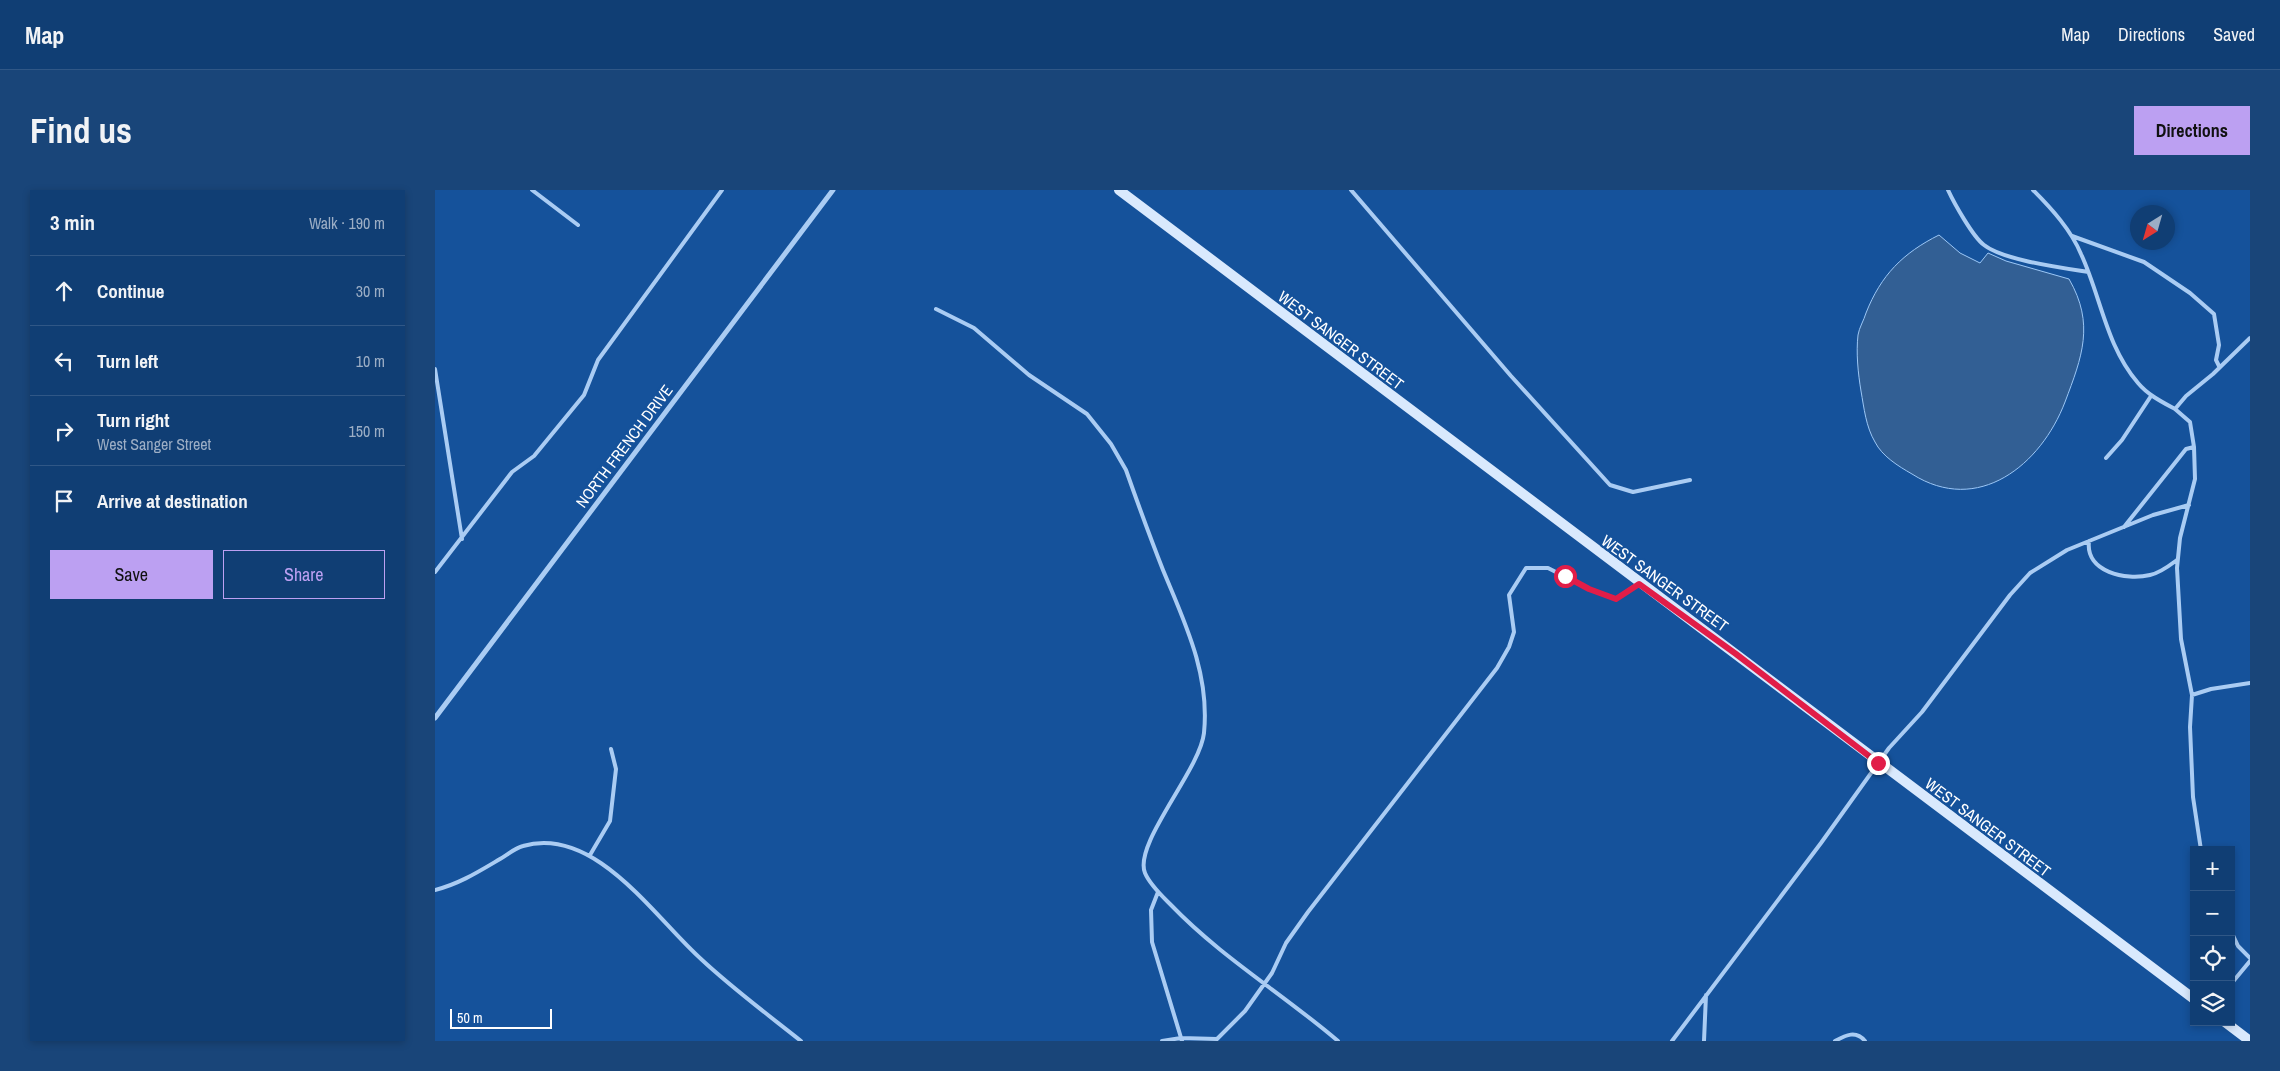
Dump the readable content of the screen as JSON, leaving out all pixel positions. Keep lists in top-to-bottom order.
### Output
{
  "streets": {
    "main road": ["WEST SANGER STREET"],
    "street": ["NORTH FRENCH DRIVE"]
  },
  "scale_bar": "50 m",
  "north": "bottom left",
  "page": {
    "header": "Map",
    "nav": ["Map", "Directions", "Saved"],
    "buttons": [
      "Directions",
      ["Save", "Share"]
    ],
    "title": "Find us",
    "heading": ["3 min", "Walk · 190 m"],
    "list": [
      ["Continue", "30 m"],
      ["Turn left", "10 m"],
      ["Turn right", "West Sanger Street", "150 m"],
      "Arrive at destination"
    ],
    "map_buttons": ["+", "−"],
    "scale": "50 m"
  }
}
